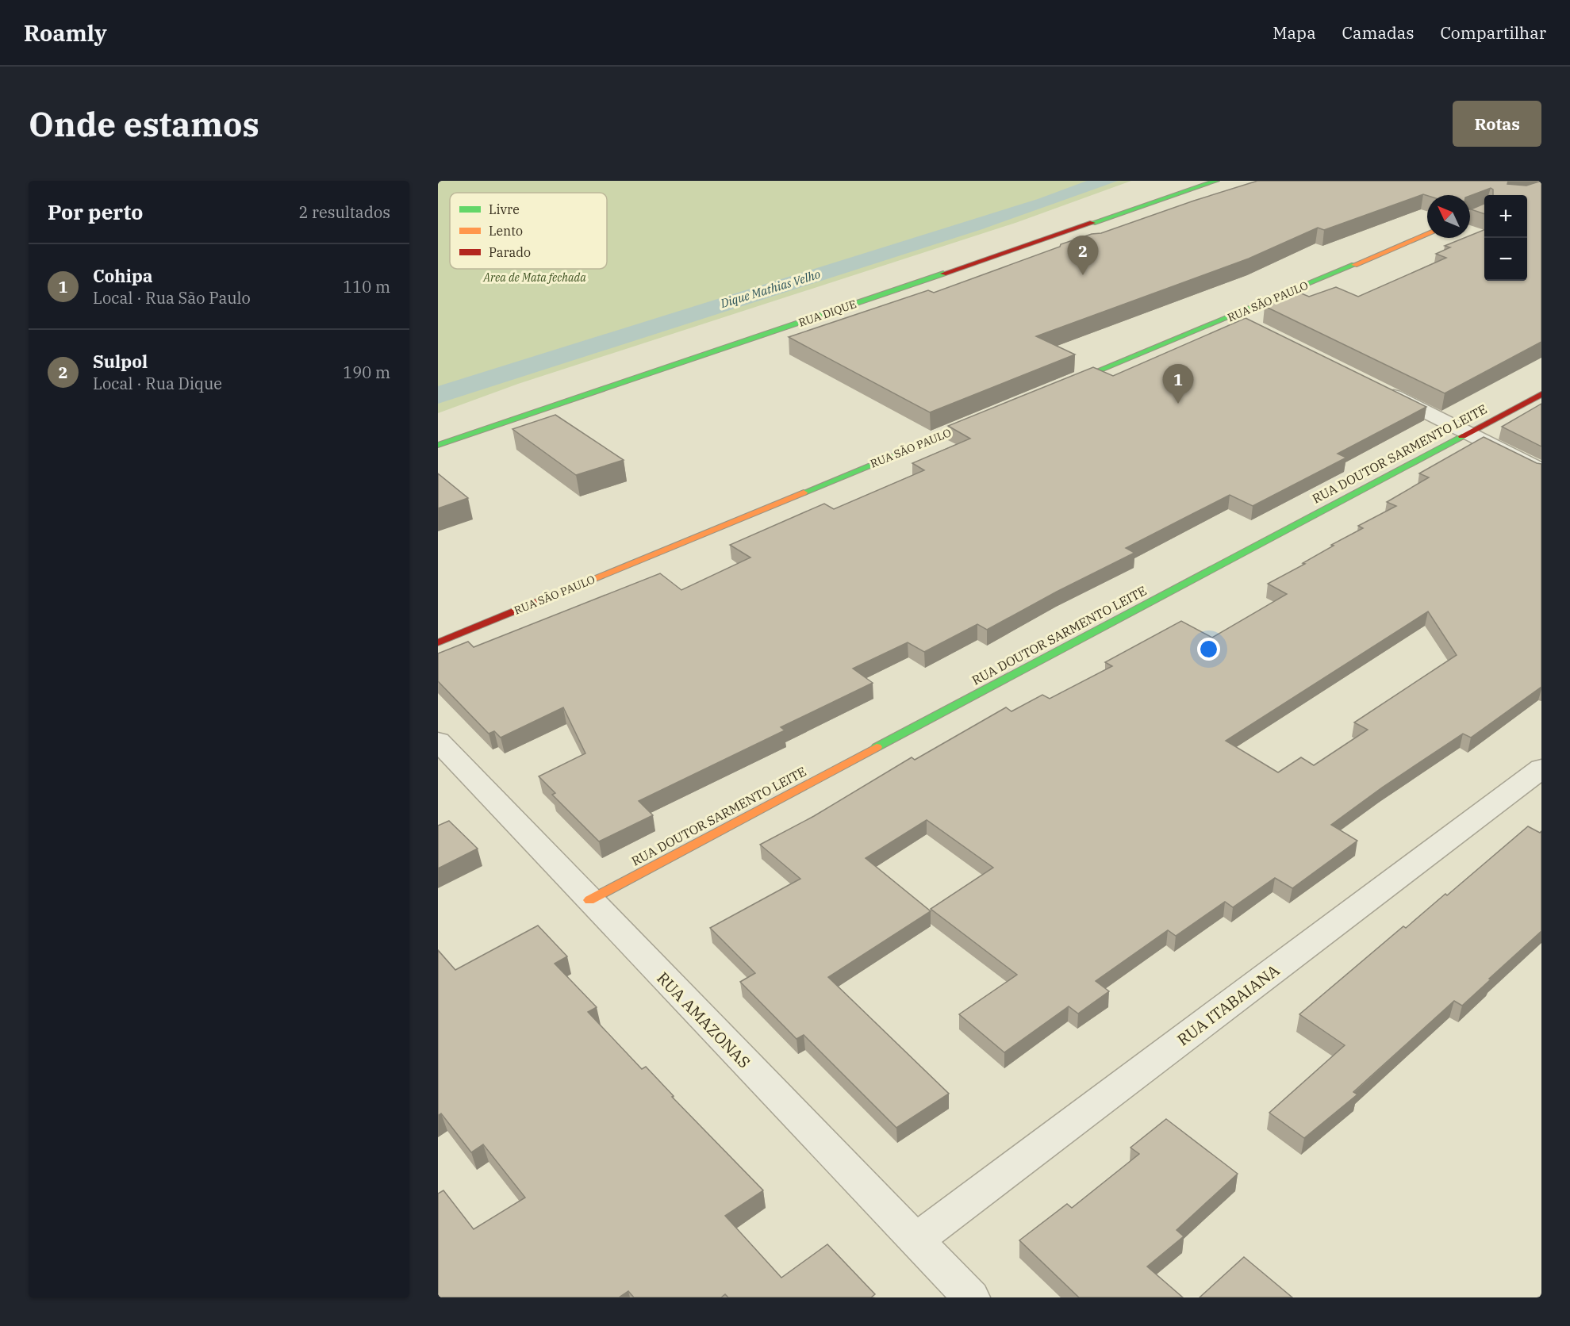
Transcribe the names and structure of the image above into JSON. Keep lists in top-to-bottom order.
{
  "streets": {
    "street": [
      "RUA SÃO PAULO",
      "RUA DIQUE",
      "RUA DOUTOR SARMENTO LEITE",
      "RUA ITABAIANA",
      "RUA AMAZONAS"
    ]
  },
  "crossings": [
    ["RUA DOUTOR SARMENTO LEITE", "RUA AMAZONAS"],
    ["RUA ITABAIANA", "RUA AMAZONAS"]
  ],
  "water": ["Dique Mathias Velho"],
  "parks": ["Area de Mata fechada"],
  "legend": ["Livre", "Lento", "Parado"],
  "north": "top left",
  "page": {
    "header": "Roamly",
    "nav": ["Mapa", "Camadas", "Compartilhar"],
    "buttons": "Rotas",
    "title": "Onde estamos",
    "heading": ["Por perto", "2 resultados"],
    "map_buttons": ["+", "−"],
    "pins": ["2", "1"],
    "list": [
      {
        "mark": "1",
        "name": "Cohipa",
        "note": "Local · Rua São Paulo",
        "value": "110 m"
      },
      {
        "mark": "2",
        "name": "Sulpol",
        "note": "Local · Rua Dique",
        "value": "190 m"
      }
    ]
  }
}
